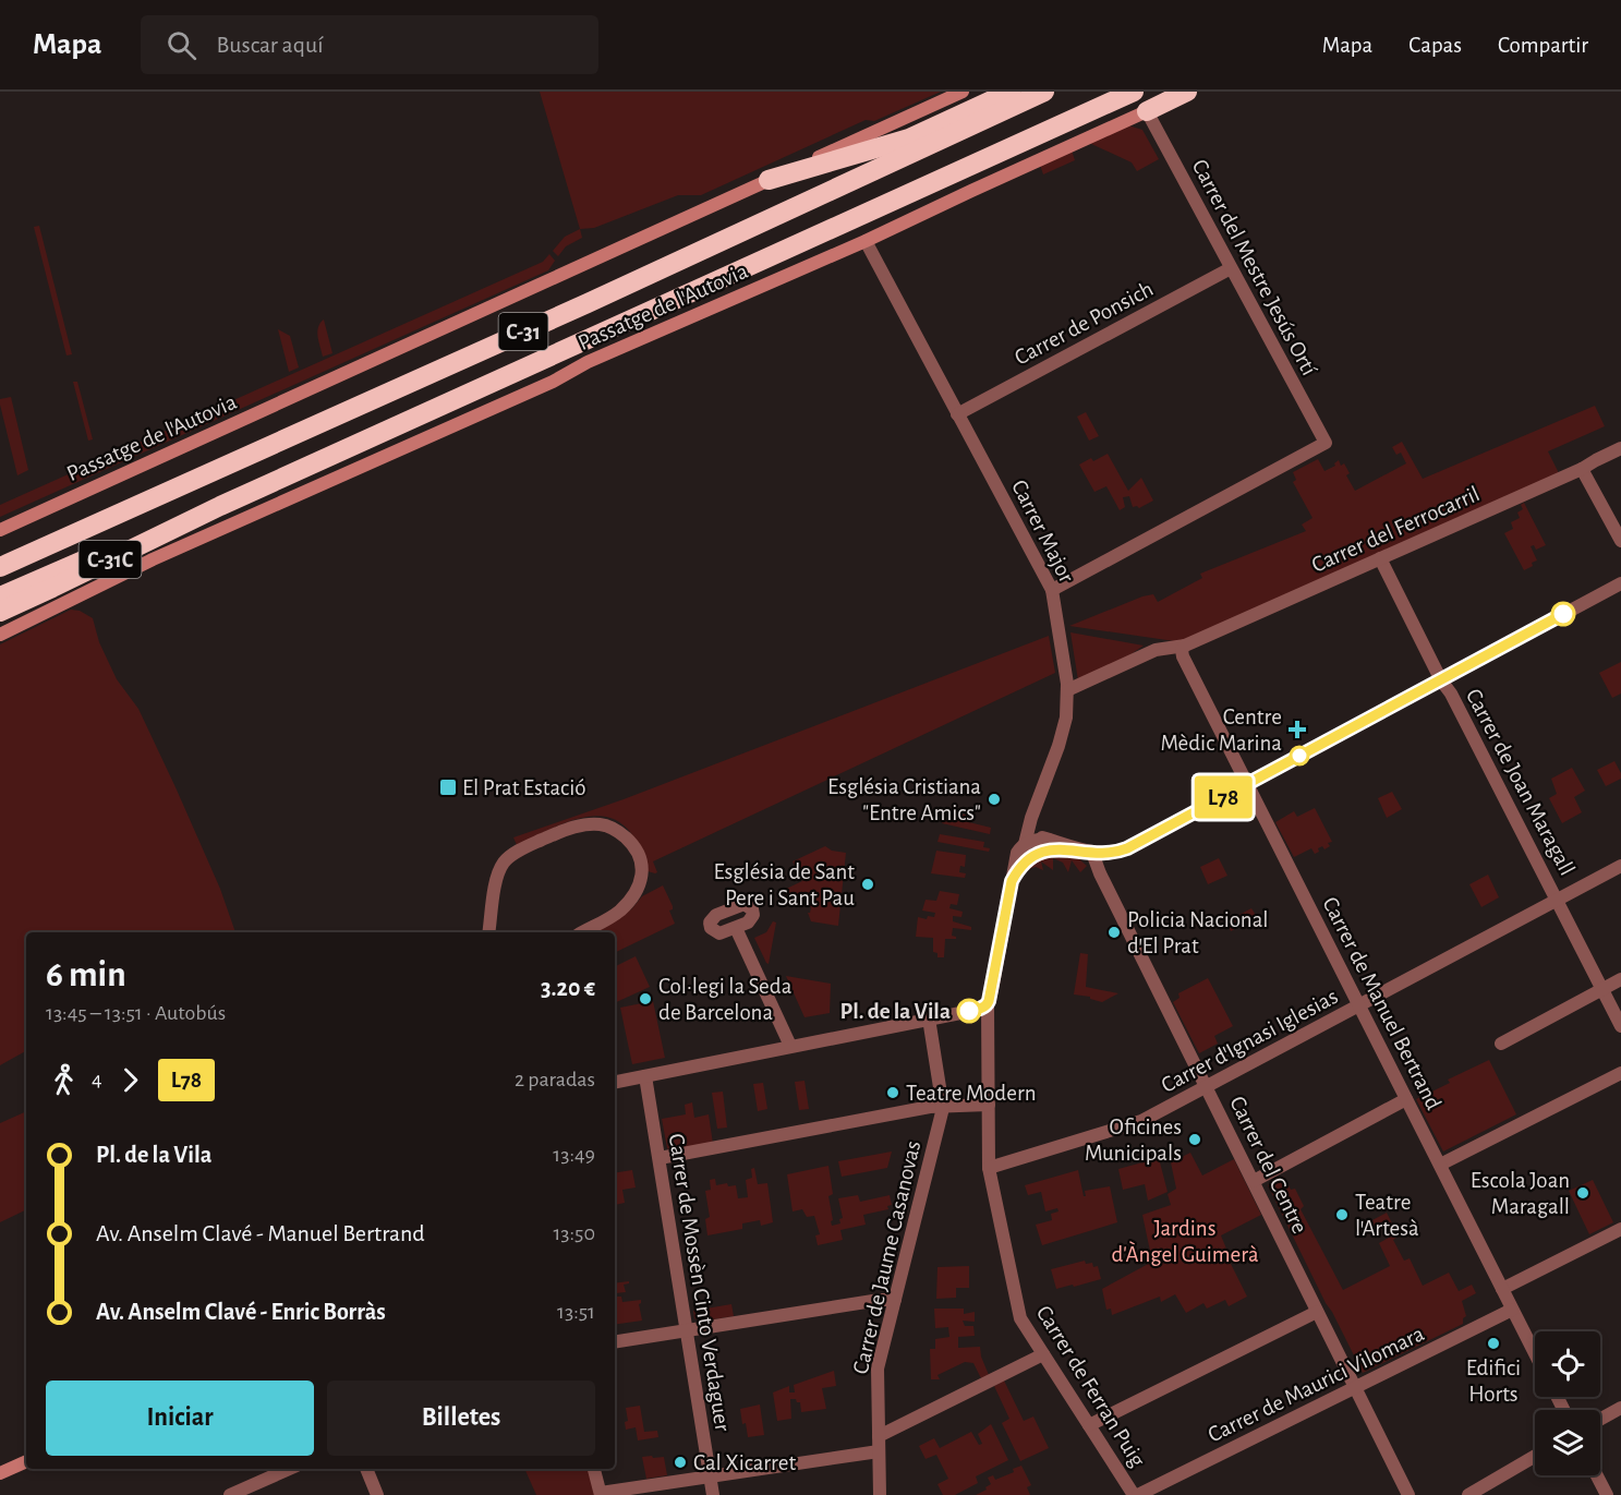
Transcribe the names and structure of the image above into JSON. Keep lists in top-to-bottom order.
{
  "streets": {
    "highway": ["C-31", "C-31C"],
    "street": [
      "Carrer del Mestre Jesús Ortí",
      "Passatge de l'Autovia",
      "Carrer de Ponsich",
      "Carrer del Ferrocarril",
      "Carrer Major",
      "Carrer de Joan Maragall",
      "Carrer de Manuel Bertrand",
      "Carrer d'Ignasi Iglesias",
      "Carrer del Centre",
      "Carrer de Jaume Casanovas",
      "Carrer de Mossèn Cinto Verdaguer",
      "Carrer de Maurici Vilomara",
      "Carrer de Ferran Puig"
    ]
  },
  "crossings": [
    ["Carrer del Mestre Jesús Ortí", "Passatge de l'Autovia"],
    ["Carrer del Mestre Jesús Ortí", "Carrer de Ponsich"],
    ["Carrer del Mestre Jesús Ortí", "Carrer Major"],
    ["Passatge de l'Autovia", "Carrer Major"],
    ["Carrer de Ponsich", "Carrer Major"],
    ["C-31", "C-31C"],
    ["Carrer del Ferrocarril", "Carrer Major"],
    ["Carrer del Ferrocarril", "Carrer de Joan Maragall"],
    ["Carrer del Ferrocarril", "Carrer de Manuel Bertrand"],
    ["Carrer de Joan Maragall", "Carrer d'Ignasi Iglesias"],
    ["Carrer de Manuel Bertrand", "Carrer d'Ignasi Iglesias"],
    ["Carrer de Manuel Bertrand", "Carrer de Maurici Vilomara"],
    ["Carrer d'Ignasi Iglesias", "Carrer del Centre"],
    ["Carrer d'Ignasi Iglesias", "Carrer de Ferran Puig"],
    ["Carrer del Centre", "Carrer de Maurici Vilomara"],
    ["Carrer de Maurici Vilomara", "Carrer de Ferran Puig"]
  ],
  "parks": ["Jardins d'Àngel Guimerà"],
  "places": {
    "health": ["Centre Mèdic Marina"],
    "transit": ["El Prat Estació"],
    "other": [
      "Església Cristiana \"Entre Amics\"",
      "Església de Sant Pere i Sant Pau",
      "Policia Nacional d'El Prat",
      "Col·legi la Seda de Barcelona",
      "Pl. de la Vila",
      "Teatre Modern",
      "Oficines Municipals",
      "Escola Joan Maragall",
      "Teatre l'Artesà",
      "Edifici Horts",
      "Cal Xicarret"
    ]
  },
  "lines": ["bus line L78"],
  "page": {
    "header": "Mapa",
    "search": "Buscar aquí",
    "nav": ["Mapa", "Capas", "Compartir"],
    "on_map": "L78",
    "heading": ["6 min", "13:45 – 13:51 · Autobús", "3.20 €"],
    "legs": ["4", "L78", "2 paradas"],
    "list": [
      {
        "name": "Pl. de la Vila",
        "value": "13:49"
      },
      {
        "name": "Av. Anselm Clavé - Manuel Bertrand",
        "value": "13:50"
      },
      {
        "name": "Av. Anselm Clavé - Enric Borràs",
        "value": "13:51"
      }
    ],
    "buttons": ["Iniciar", "Billetes"]
  }
}
